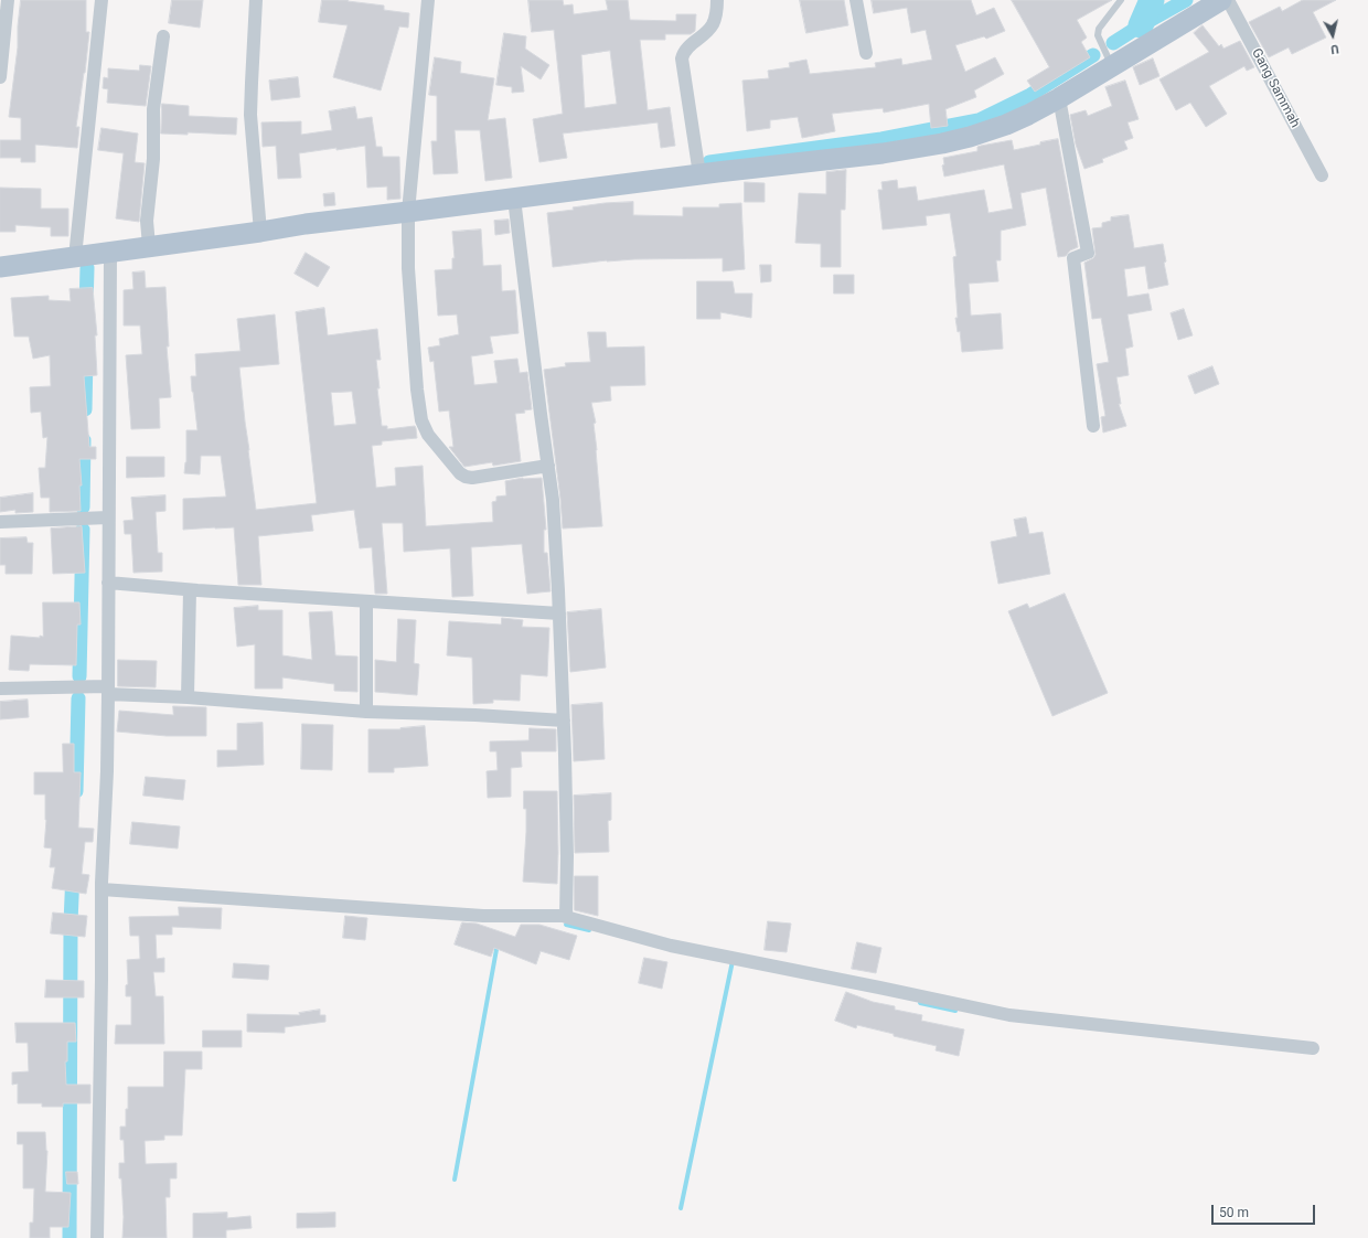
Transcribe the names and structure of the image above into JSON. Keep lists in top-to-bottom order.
{
  "streets": {
    "street": ["Gang Sammah"]
  },
  "scale_bar": "50 m",
  "north": "bottom"
}
